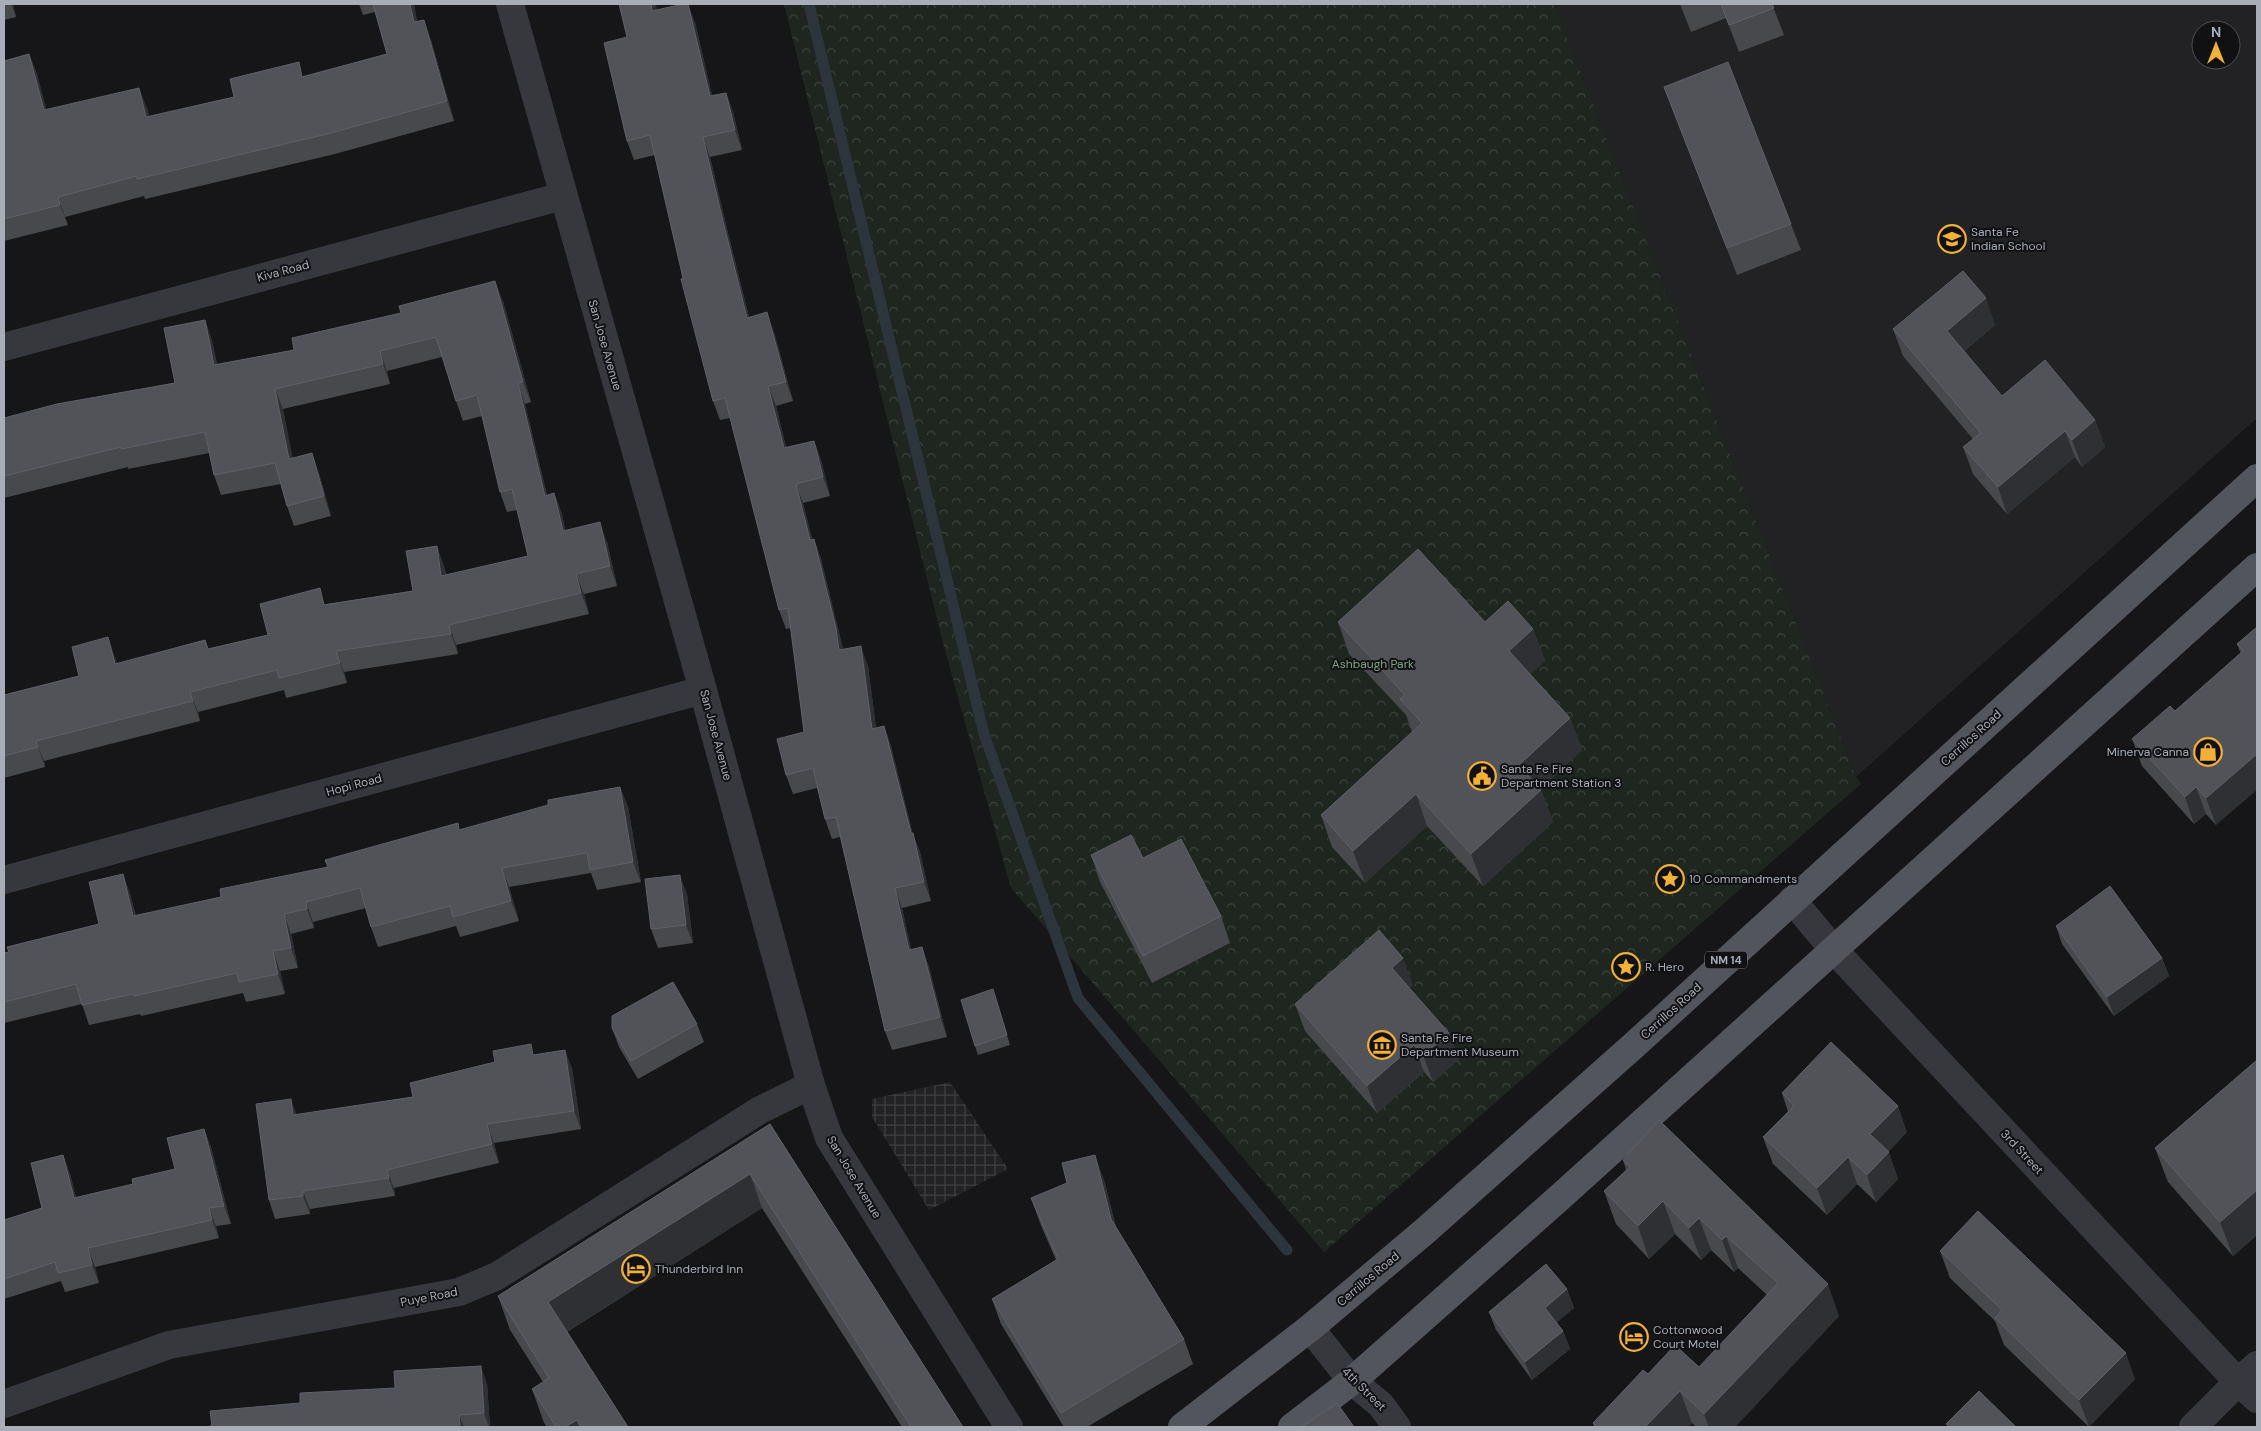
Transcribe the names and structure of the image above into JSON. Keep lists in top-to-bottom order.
{
  "streets": {
    "main road": ["Cerrillos Road", "NM 14"],
    "street": [
      "Kiva Road",
      "San Jose Avenue",
      "Hopi Road",
      "3rd Street",
      "Puye Road",
      "4th Street"
    ]
  },
  "crossings": [
    ["Kiva Road", "San Jose Avenue"],
    ["San Jose Avenue", "Hopi Road"],
    ["San Jose Avenue", "Puye Road"],
    ["Cerrillos Road", "3rd Street"],
    ["Cerrillos Road", "4th Street"]
  ],
  "parks": ["Ashbaugh Park"],
  "places": {
    "school or university": ["Santa Fe Indian School"],
    "shop": ["Minerva Canna"],
    "public building": ["Santa Fe Fire Department Station 3"],
    "place": ["10 Commandments", "R. Hero"],
    "museum": ["Santa Fe Fire Department Museum"],
    "hotel": ["Thunderbird Inn", "Cottonwood Court Motel"]
  },
  "north": "top"
}
